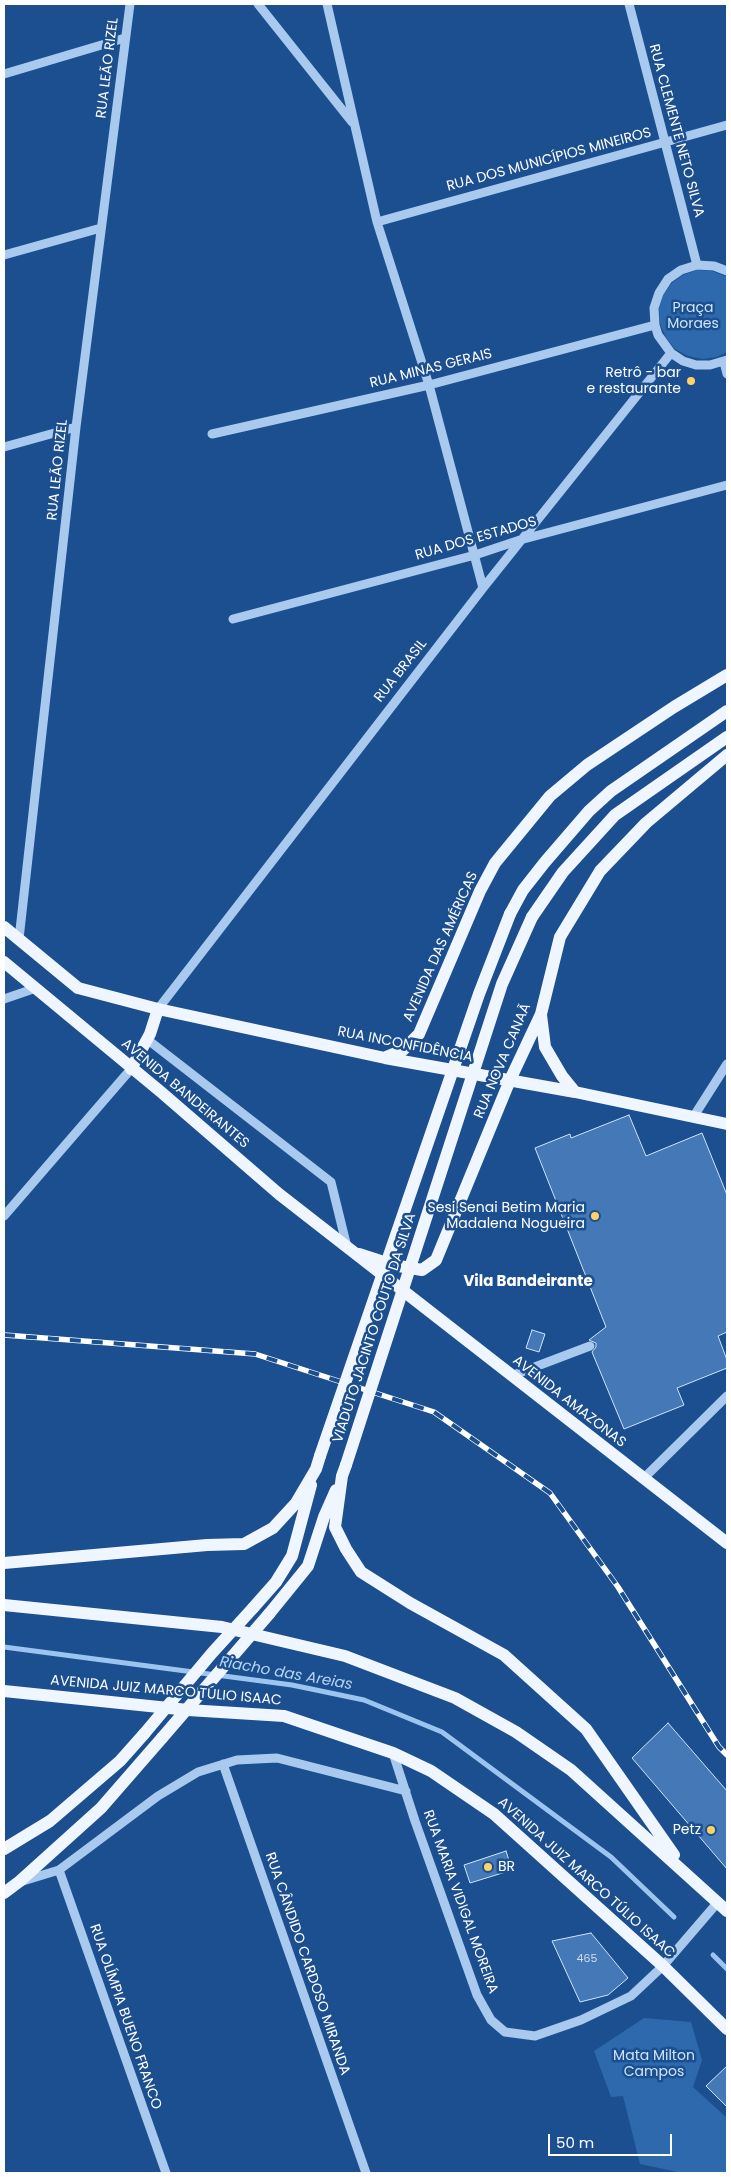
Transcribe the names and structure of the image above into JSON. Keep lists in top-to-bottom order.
{
  "streets": {
    "main road": [
      "AVENIDA DAS AMÉRICAS",
      "RUA INCONFIDÊNCIA",
      "RUA NOVA CANAÃ",
      "AVENIDA BANDEIRANTES",
      "VIADUTO JACINTO COUTO DA SILVA",
      "AVENIDA AMAZONAS",
      "AVENIDA JUIZ MARCO TÚLIO ISAAC"
    ],
    "street": [
      "RUA LEÃO RIZEL",
      "RUA CLEMENTE NETO SILVA",
      "RUA DOS MUNICÍPIOS MINEIROS",
      "RUA MINAS GERAIS",
      "RUA DOS ESTADOS",
      "RUA BRASIL",
      "RUA MARIA VIDIGAL MOREIRA",
      "RUA CÂNDIDO CARDOSO MIRANDA",
      "RUA OLÍMPIA BUENO FRANCO"
    ]
  },
  "crossings": [
    ["RUA LEÃO RIZEL", "RUA INCONFIDÊNCIA"],
    ["RUA CLEMENTE NETO SILVA", "RUA DOS MUNICÍPIOS MINEIROS"],
    ["RUA DOS ESTADOS", "RUA BRASIL"],
    ["RUA BRASIL", "RUA INCONFIDÊNCIA"],
    ["AVENIDA DAS AMÉRICAS", "RUA INCONFIDÊNCIA"],
    ["RUA INCONFIDÊNCIA", "RUA NOVA CANAÃ"],
    ["RUA NOVA CANAÃ", "AVENIDA BANDEIRANTES"],
    ["AVENIDA BANDEIRANTES", "AVENIDA AMAZONAS"],
    ["AVENIDA JUIZ MARCO TÚLIO ISAAC", "RUA MARIA VIDIGAL MOREIRA"]
  ],
  "districts": ["Vila Bandeirante"],
  "water": ["Riacho das Areias"],
  "parks": ["Praça Moraes", "Mata Milton Campos"],
  "places": [
    "Retrô - bar e restaurante",
    "Sesi Senai Betim Maria Madalena Nogueira",
    "Petz",
    "BR"
  ],
  "house_numbers": ["465"],
  "scale_bar": "50 m"
}
